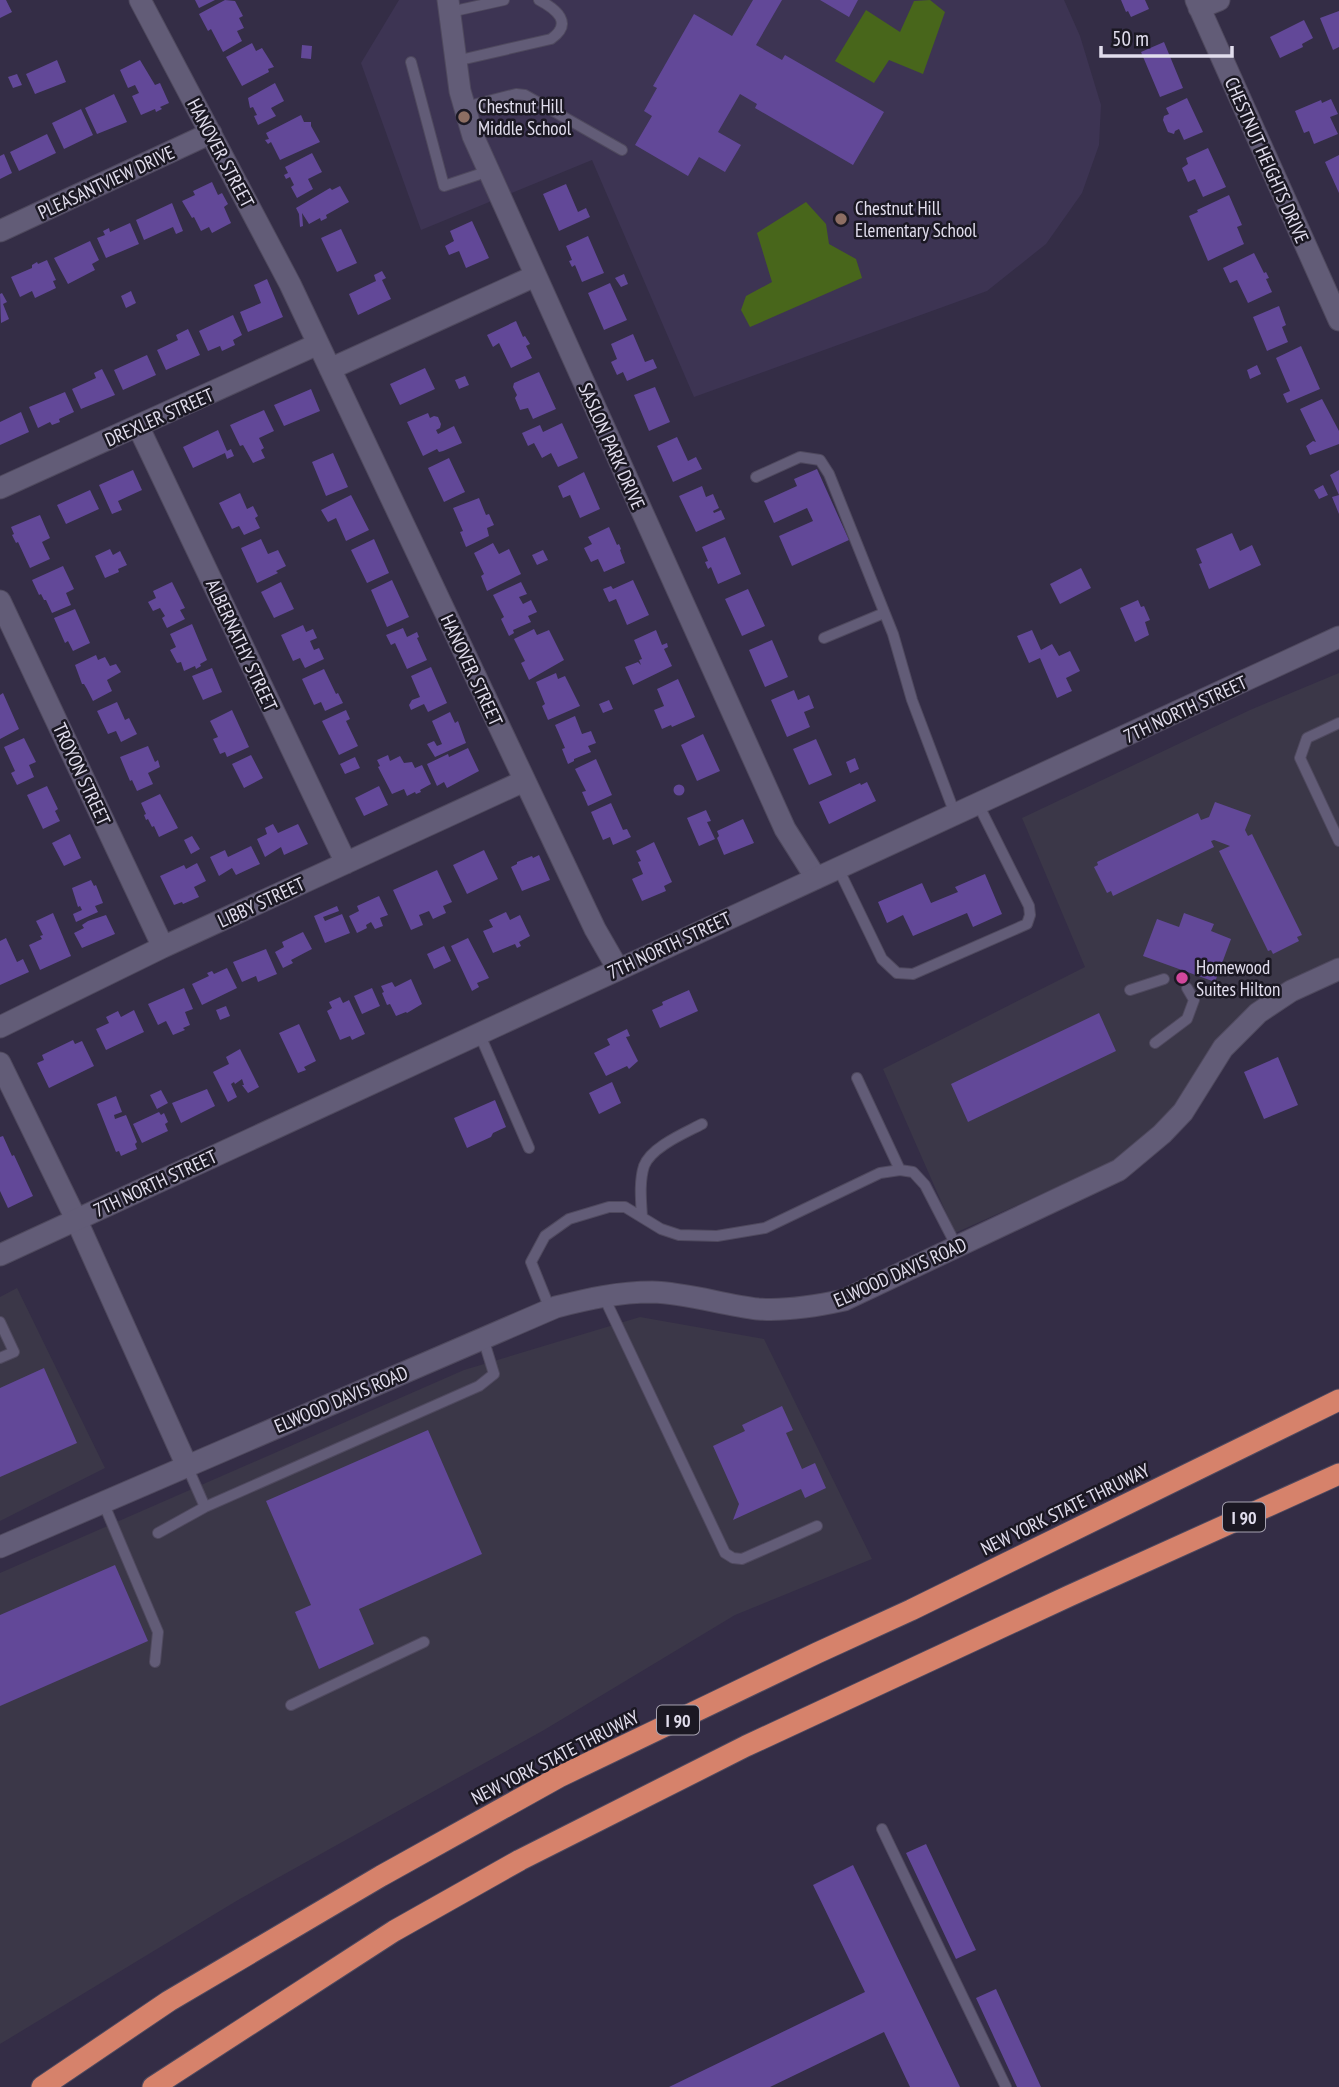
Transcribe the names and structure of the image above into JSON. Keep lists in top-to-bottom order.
{
  "streets": {
    "highway": ["NEW YORK STATE THRUWAY", "I 90"],
    "street": [
      "HANOVER STREET",
      "CHESTNUT HEIGHTS DRIVE",
      "PLEASANTVIEW DRIVE",
      "DREXLER STREET",
      "SASLON PARK DRIVE",
      "ALBERNATHY STREET",
      "7TH NORTH STREET",
      "TROYON STREET",
      "LIBBY STREET",
      "ELWOOD DAVIS ROAD"
    ]
  },
  "crossings": [
    ["HANOVER STREET", "PLEASANTVIEW DRIVE"],
    ["HANOVER STREET", "DREXLER STREET"],
    ["HANOVER STREET", "7TH NORTH STREET"],
    ["HANOVER STREET", "LIBBY STREET"],
    ["DREXLER STREET", "ALBERNATHY STREET"],
    ["SASLON PARK DRIVE", "7TH NORTH STREET"],
    ["ALBERNATHY STREET", "LIBBY STREET"],
    ["TROYON STREET", "LIBBY STREET"]
  ],
  "places": ["Chestnut Hill Middle School", "Chestnut Hill Elementary School", "Homewood Suites Hilton"],
  "scale_bar": "50 m"
}
